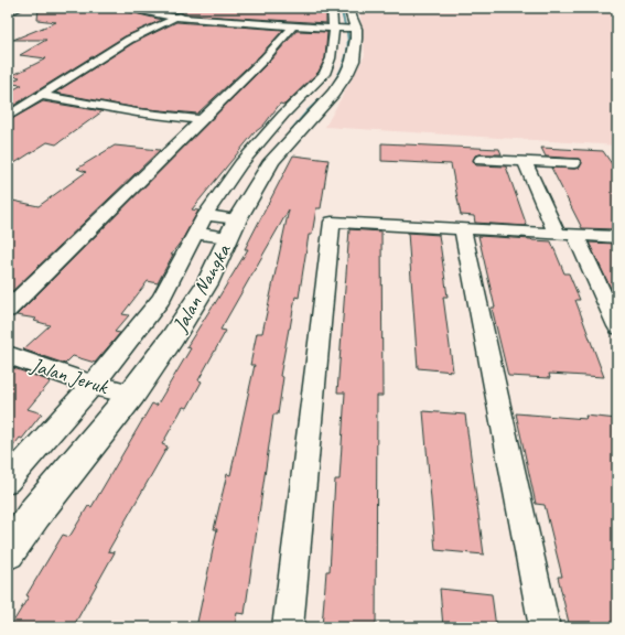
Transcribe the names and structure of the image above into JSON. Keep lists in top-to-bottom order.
{
  "streets": {
    "street": ["Jalan Nangka", "Jalan Jeruk"]
  },
  "crossings": [
    ["Jalan Nangka", "Jalan Jeruk"]
  ]
}
